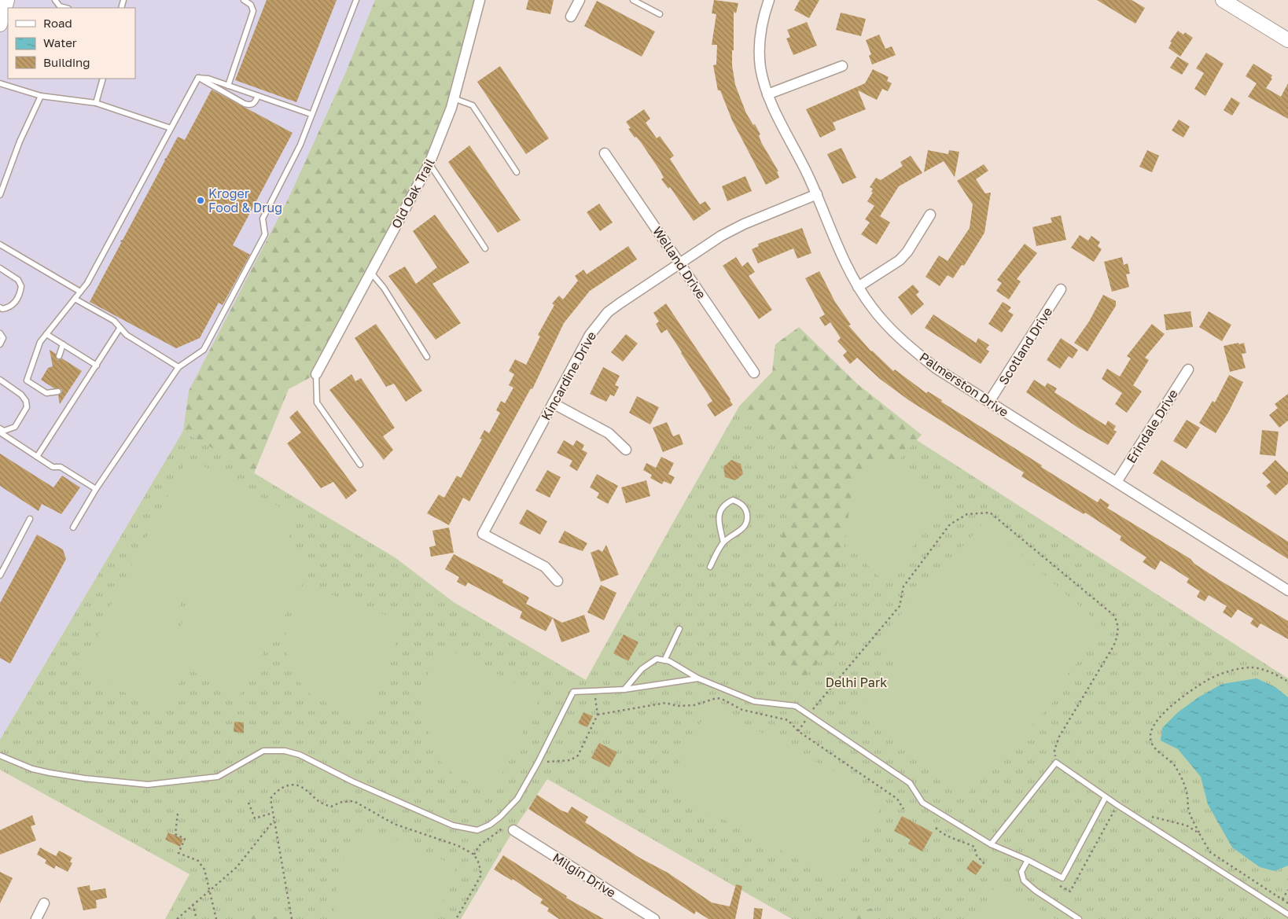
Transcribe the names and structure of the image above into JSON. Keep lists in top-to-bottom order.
{
  "streets": {
    "street": [
      "Old Oak Trail",
      "Welland Drive",
      "Scotland Drive",
      "Kincardine Drive",
      "Palmerston Drive",
      "Erindale Drive",
      "Milgin Drive"
    ]
  },
  "crossings": [
    ["Welland Drive", "Kincardine Drive"],
    ["Scotland Drive", "Palmerston Drive"],
    ["Kincardine Drive", "Palmerston Drive"],
    ["Palmerston Drive", "Erindale Drive"]
  ],
  "parks": ["Delhi Park"],
  "places": ["Kroger Food & Drug"],
  "legend": ["Road", "Water", "Building"]
}
